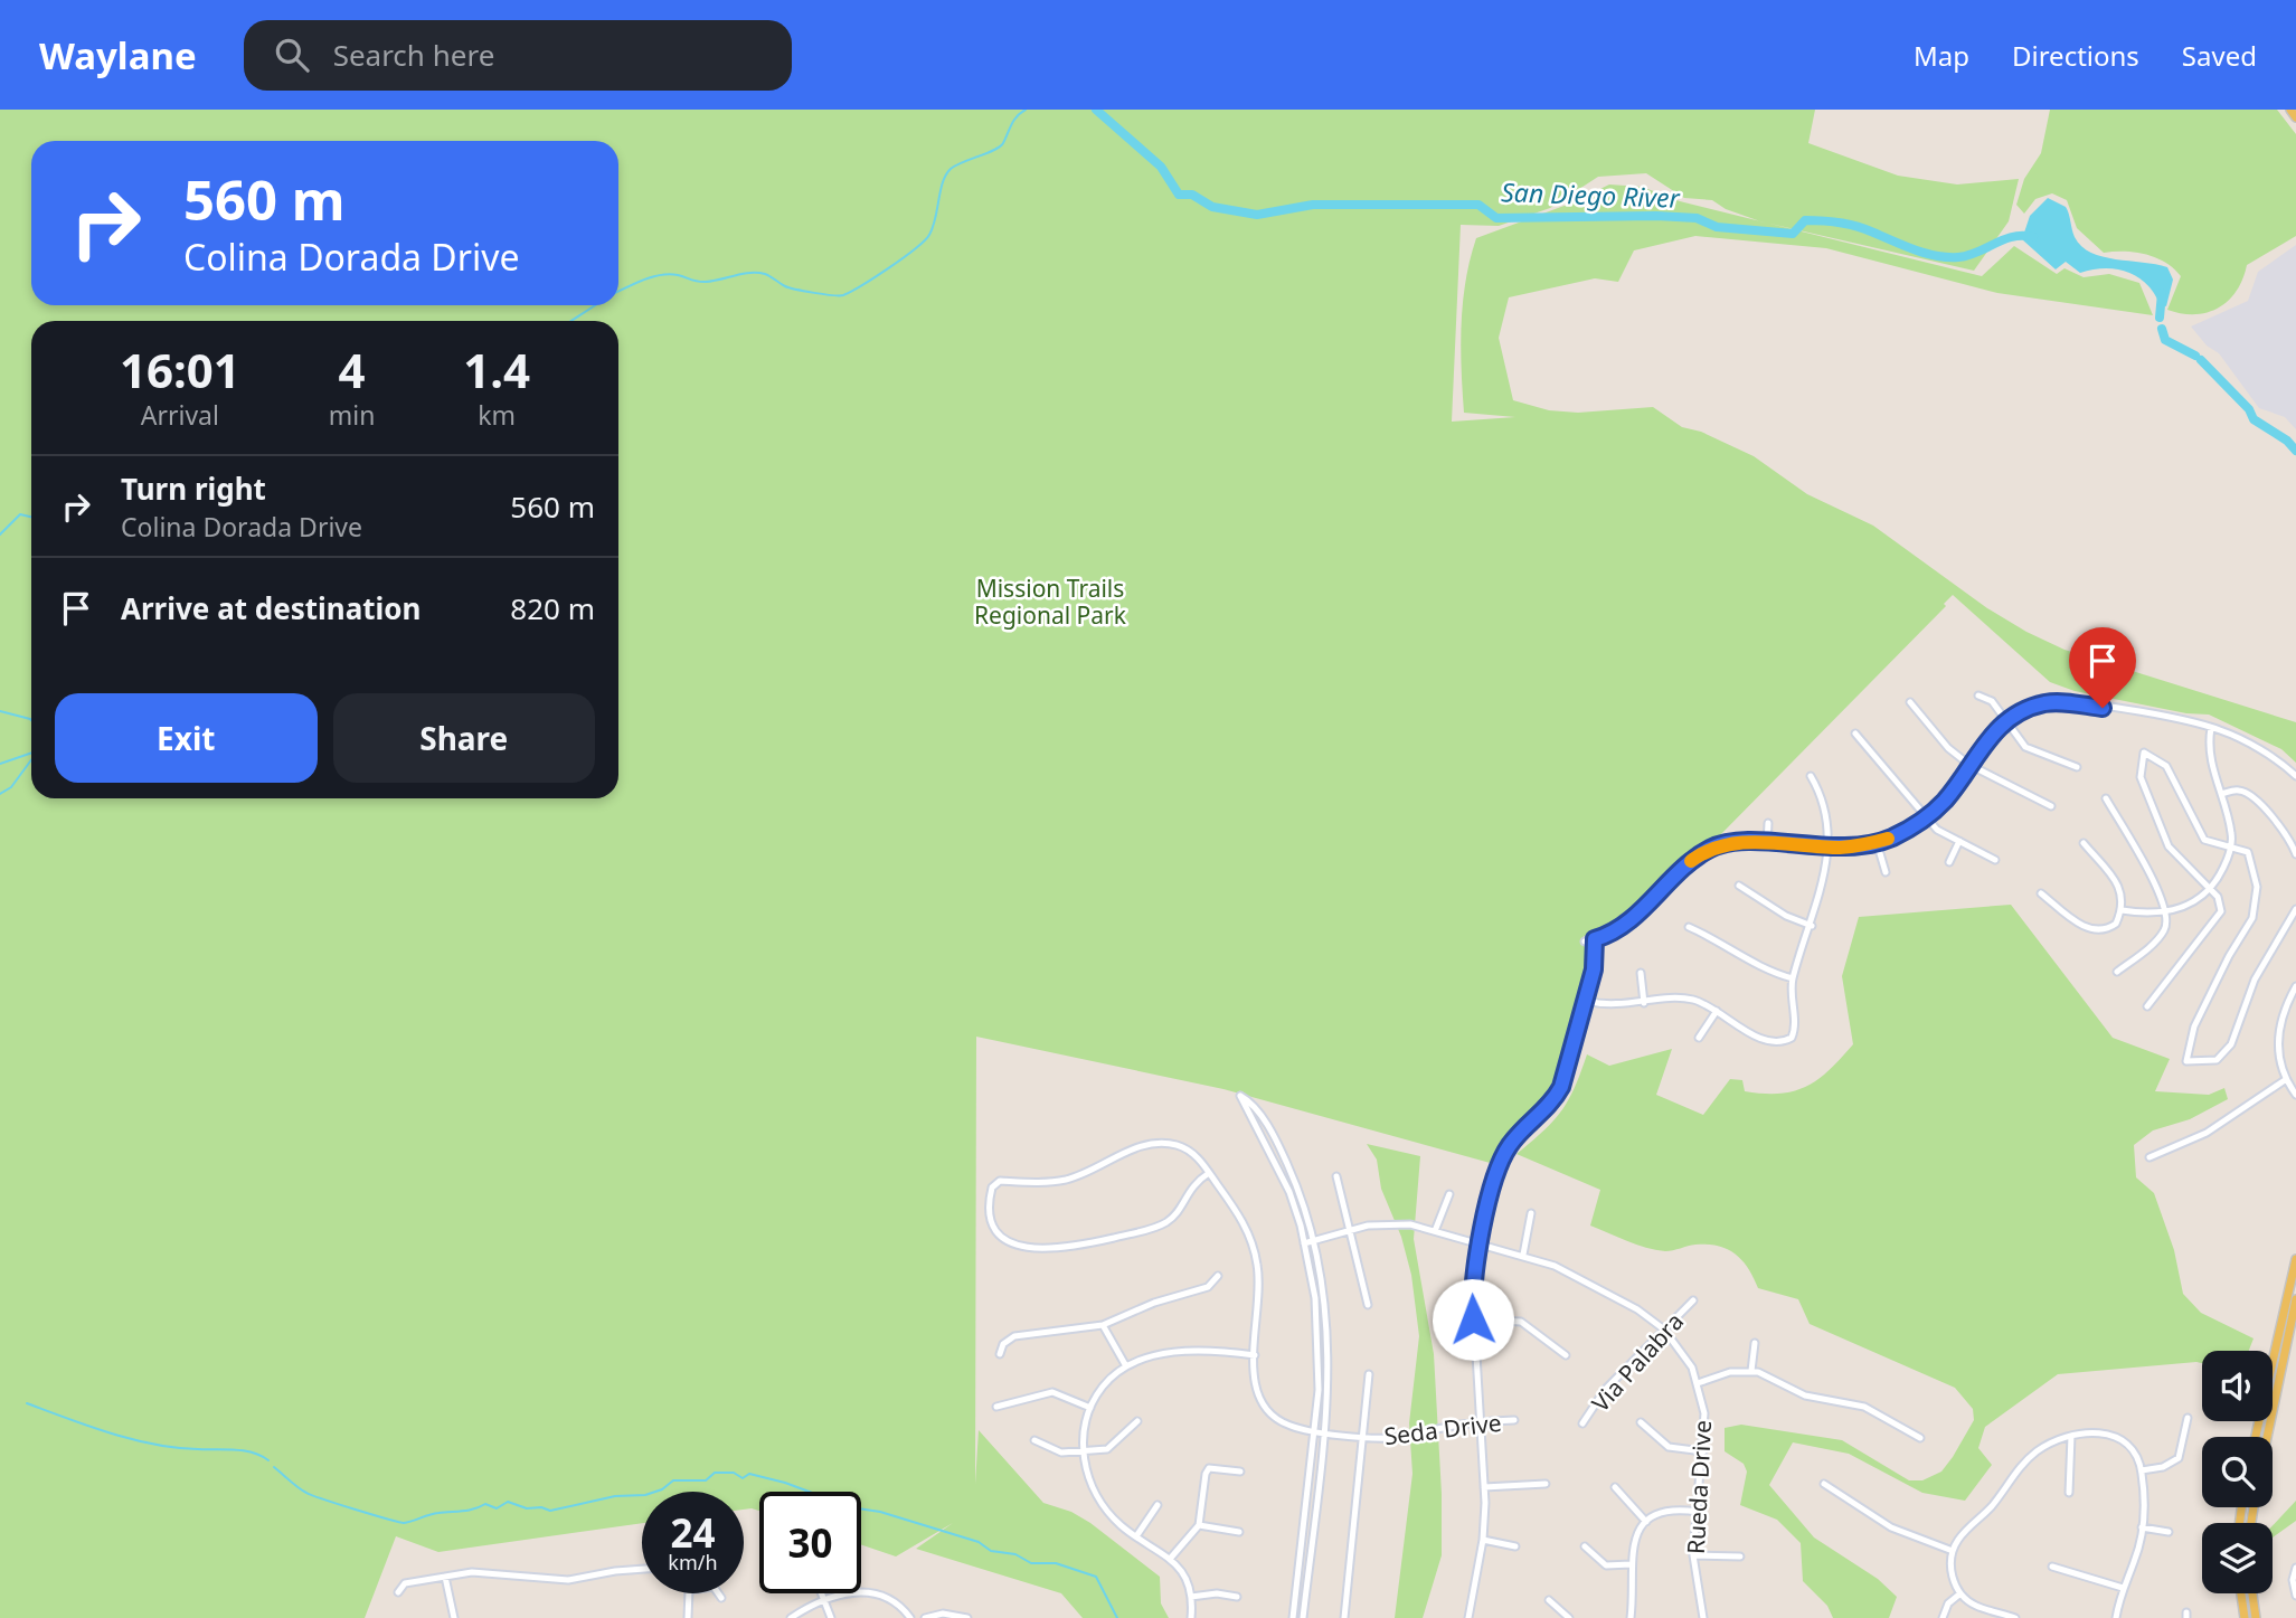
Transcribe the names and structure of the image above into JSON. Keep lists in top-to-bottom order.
{
  "streets": {
    "street": ["Via Palabra", "Seda Drive", "Rueda Drive"]
  },
  "crossings": [
    ["Via Palabra", "Rueda Drive"]
  ],
  "water": ["San Diego River"],
  "parks": ["Mission Trails Regional Park"],
  "page": {
    "header": "Waylane",
    "search": "Search here",
    "nav": ["Map", "Directions", "Saved"],
    "turn": ["560 m", "Colina Dorada Drive"],
    "eta": [
      "16:01",
      "Arrival",
      "4",
      "min",
      "1.4",
      "km"
    ],
    "list": [
      {
        "name": "Turn right",
        "note": "Colina Dorada Drive",
        "value": "560 m"
      },
      {
        "name": "Arrive at destination",
        "value": "820 m"
      }
    ],
    "buttons": ["Exit", "Share"],
    "speed": "24 km/h",
    "limit": "30"
  }
}
